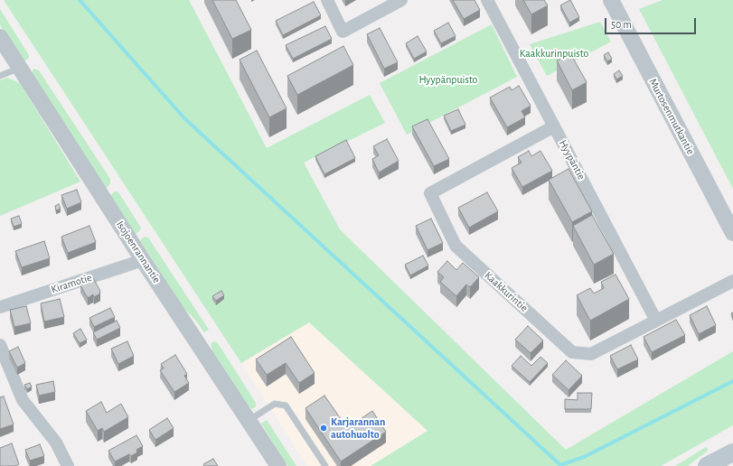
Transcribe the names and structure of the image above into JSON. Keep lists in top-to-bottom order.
{
  "streets": {
    "street": [
      "Murtosenmutkantie",
      "Hyypäntie",
      "Isojoenrannantie",
      "Kiramotie",
      "Kaakkurintie"
    ]
  },
  "crossings": [
    ["Hyypäntie", "Kaakkurintie"],
    ["Isojoenrannantie", "Kiramotie"]
  ],
  "parks": ["Kaakkurinpuisto", "Hyypänpuisto"],
  "places": ["Karjarannan autohuolto"],
  "scale_bar": "50 m"
}
